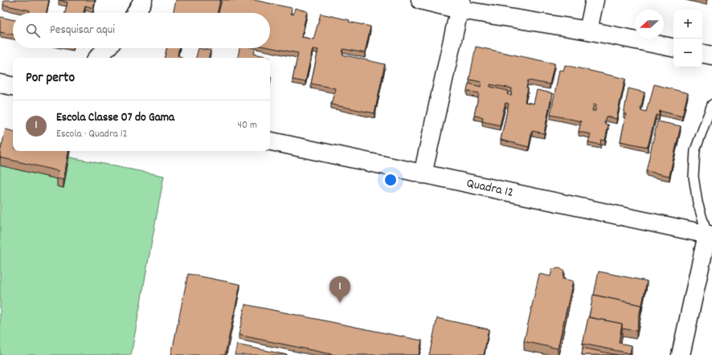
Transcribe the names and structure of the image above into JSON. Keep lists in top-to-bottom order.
{
  "streets": {
    "street": ["Quadra 12"]
  },
  "north": "left",
  "page": {
    "map_buttons": ["+", "−"],
    "search": "Pesquisar aqui",
    "heading": "Por perto",
    "list": [
      {
        "mark": "1",
        "name": "Escola Classe 07 do Gama",
        "note": "Escola · Quadra 12",
        "value": "40 m"
      }
    ],
    "pins": "1"
  }
}
